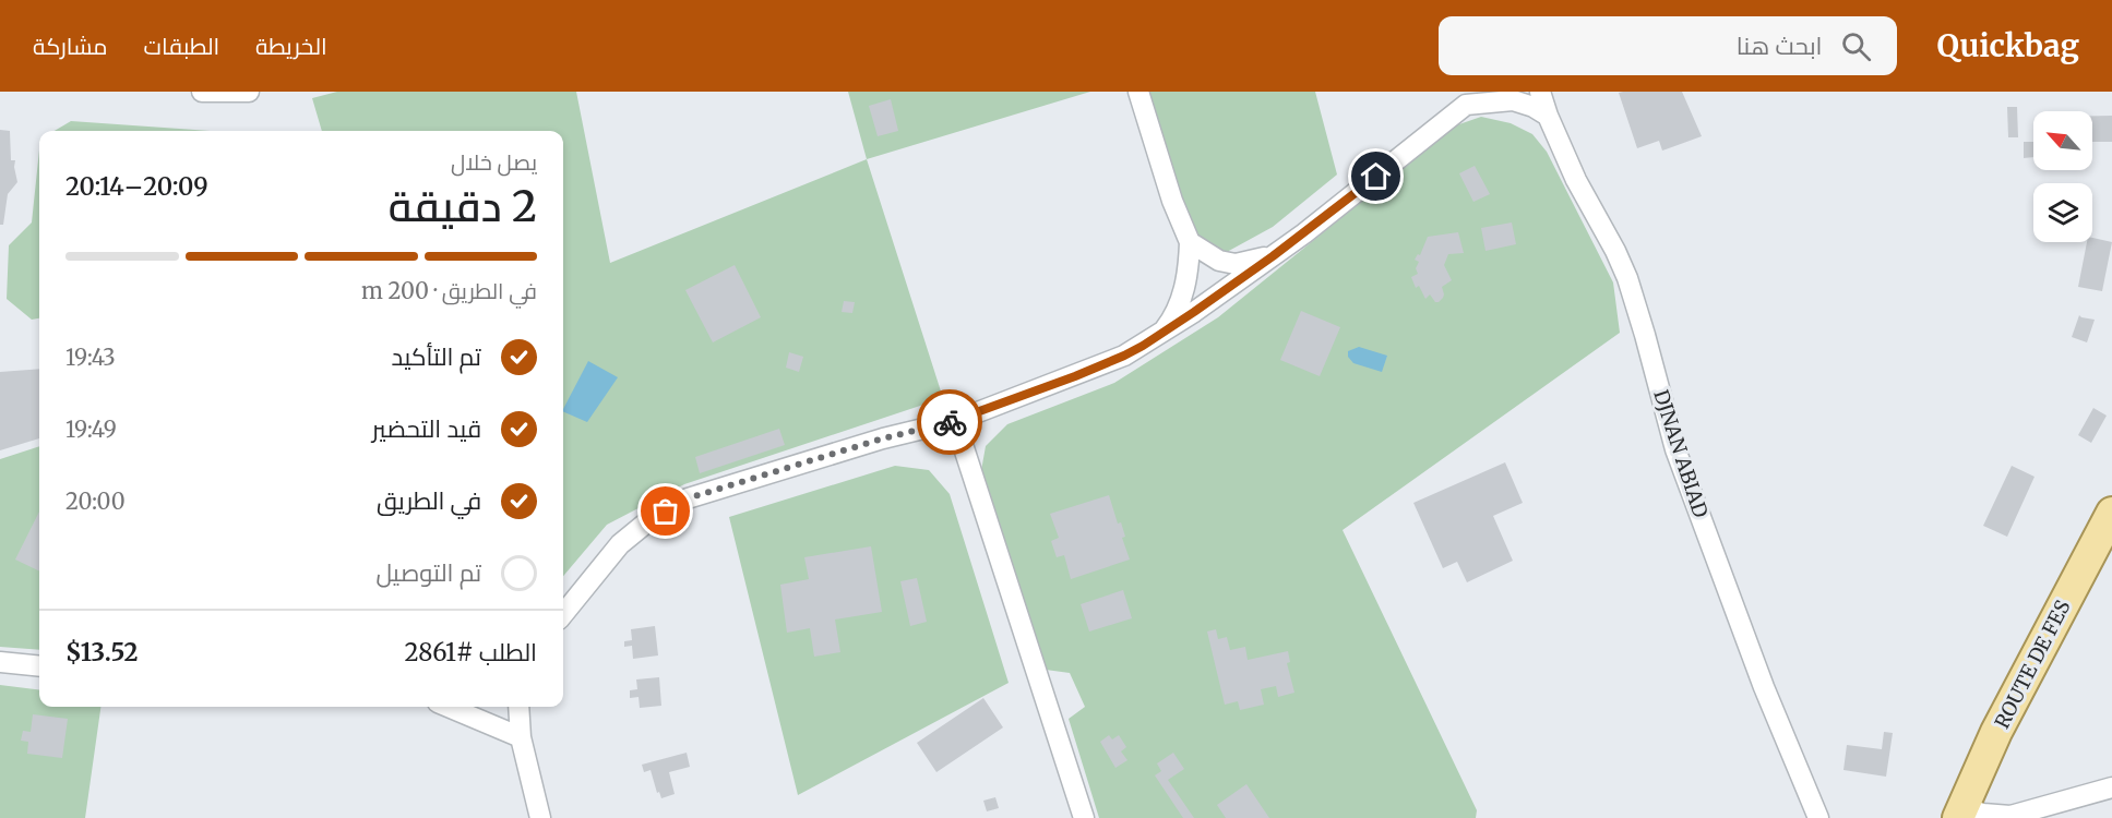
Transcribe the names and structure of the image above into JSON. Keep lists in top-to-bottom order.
{
  "streets": {
    "main road": ["ROUTE DE FES"],
    "street": ["DJNAN ABIAD"]
  },
  "north": "top left",
  "page": {
    "header": "Quickbag",
    "search": "ابحث هنا",
    "nav": ["الخريطة", "الطبقات", "مشاركة"],
    "heading": ["2 دقيقة", "يصل خلال", "20:09–20:14"],
    "panel": ["الطلب #2861", "$13.52"],
    "bar": "في الطريق · 200 m",
    "list": [
      ["تم التأكيد", "19:43"],
      ["قيد التحضير", "19:49"],
      ["في الطريق", "20:00"],
      "تم التوصيل"
    ]
  }
}
